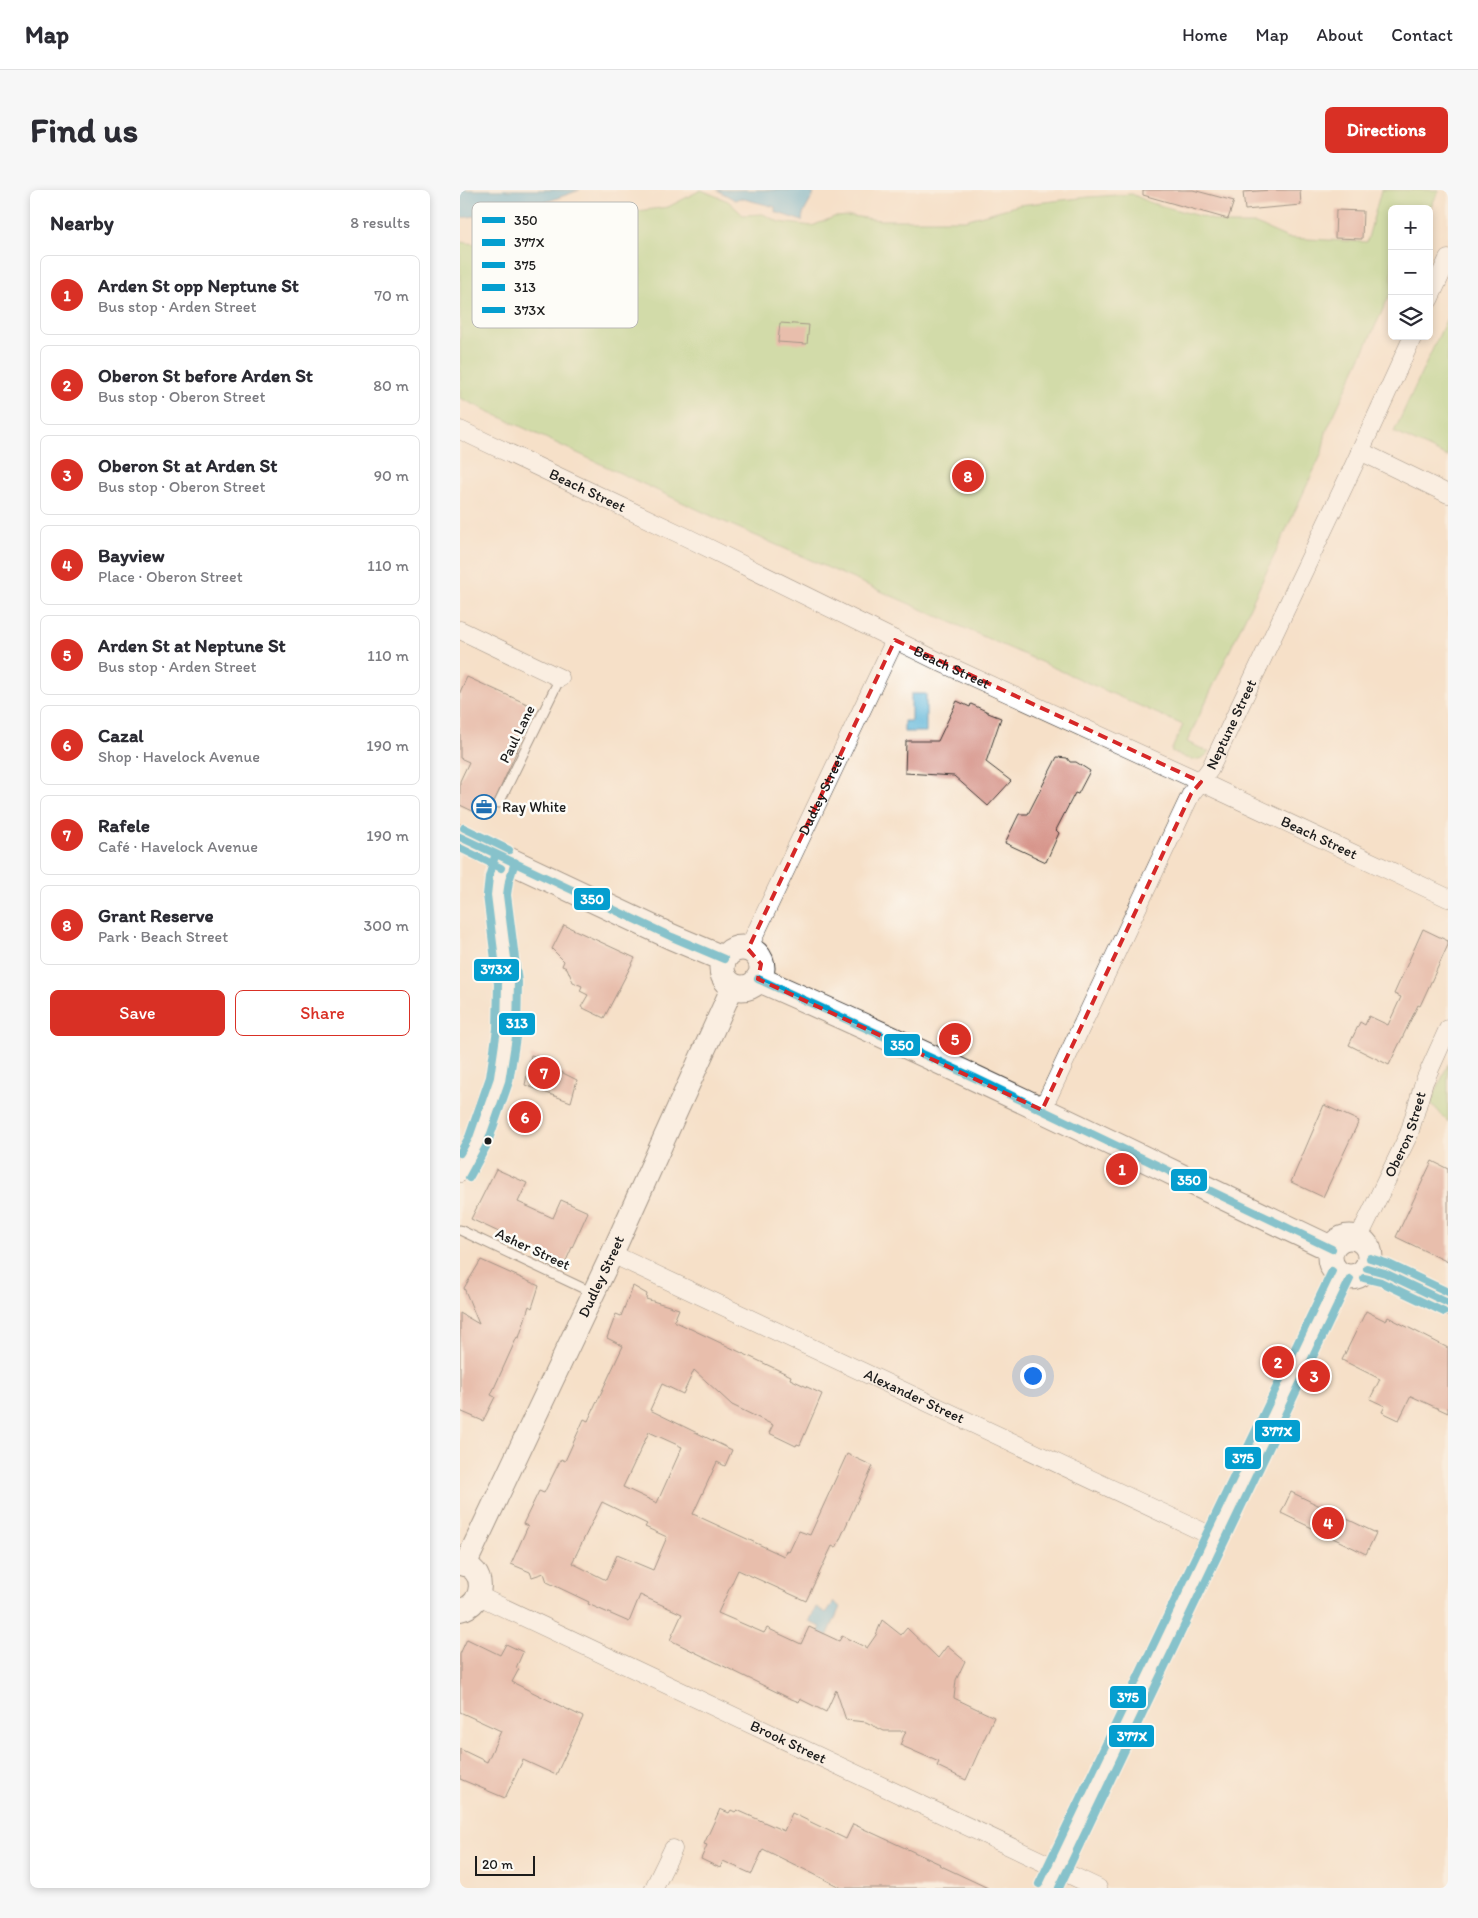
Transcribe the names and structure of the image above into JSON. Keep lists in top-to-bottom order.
{
  "streets": {
    "street": [
      "Beach Street",
      "Neptune Street",
      "Dudley Street",
      "Oberon Street",
      "Alexander Street",
      "Brook Street"
    ],
    "lane": ["Paul Lane", "Asher Street"]
  },
  "crossings": [
    ["Beach Street", "Neptune Street"],
    ["Beach Street", "Dudley Street"],
    ["Dudley Street", "Asher Street"],
    ["Dudley Street", "Alexander Street"]
  ],
  "places": {
    "office": ["Ray White"]
  },
  "lines": [
    "transit line 373X",
    "transit line 350",
    "transit line 313",
    "transit line 375",
    "transit line 377X"
  ],
  "legend": [
    "350",
    "377X",
    "375",
    "313",
    "373X"
  ],
  "scale_bar": "20 m",
  "page": {
    "header": "Map",
    "nav": [
      "Home",
      "Map",
      "About",
      "Contact"
    ],
    "buttons": [
      "Directions",
      ["Save", "Share"]
    ],
    "title": "Find us",
    "heading": ["Nearby", "8 results"],
    "map_buttons": ["+", "−"],
    "list": [
      {
        "mark": "1",
        "name": "Arden St opp Neptune St",
        "note": "Bus stop · Arden Street",
        "value": "70 m"
      },
      {
        "mark": "2",
        "name": "Oberon St before Arden St",
        "note": "Bus stop · Oberon Street",
        "value": "80 m"
      },
      {
        "mark": "3",
        "name": "Oberon St at Arden St",
        "note": "Bus stop · Oberon Street",
        "value": "90 m"
      },
      {
        "mark": "4",
        "name": "Bayview",
        "note": "Place · Oberon Street",
        "value": "110 m"
      },
      {
        "mark": "5",
        "name": "Arden St at Neptune St",
        "note": "Bus stop · Arden Street",
        "value": "110 m"
      },
      {
        "mark": "6",
        "name": "Cazal",
        "note": "Shop · Havelock Avenue",
        "value": "190 m"
      },
      {
        "mark": "7",
        "name": "Rafele",
        "note": "Café · Havelock Avenue",
        "value": "190 m"
      },
      {
        "mark": "8",
        "name": "Grant Reserve",
        "note": "Park · Beach Street",
        "value": "300 m"
      }
    ],
    "pins": [
      "8",
      "5",
      "7",
      "6",
      "1",
      "2",
      "3",
      "4"
    ],
    "scale": "20 m"
  }
}
